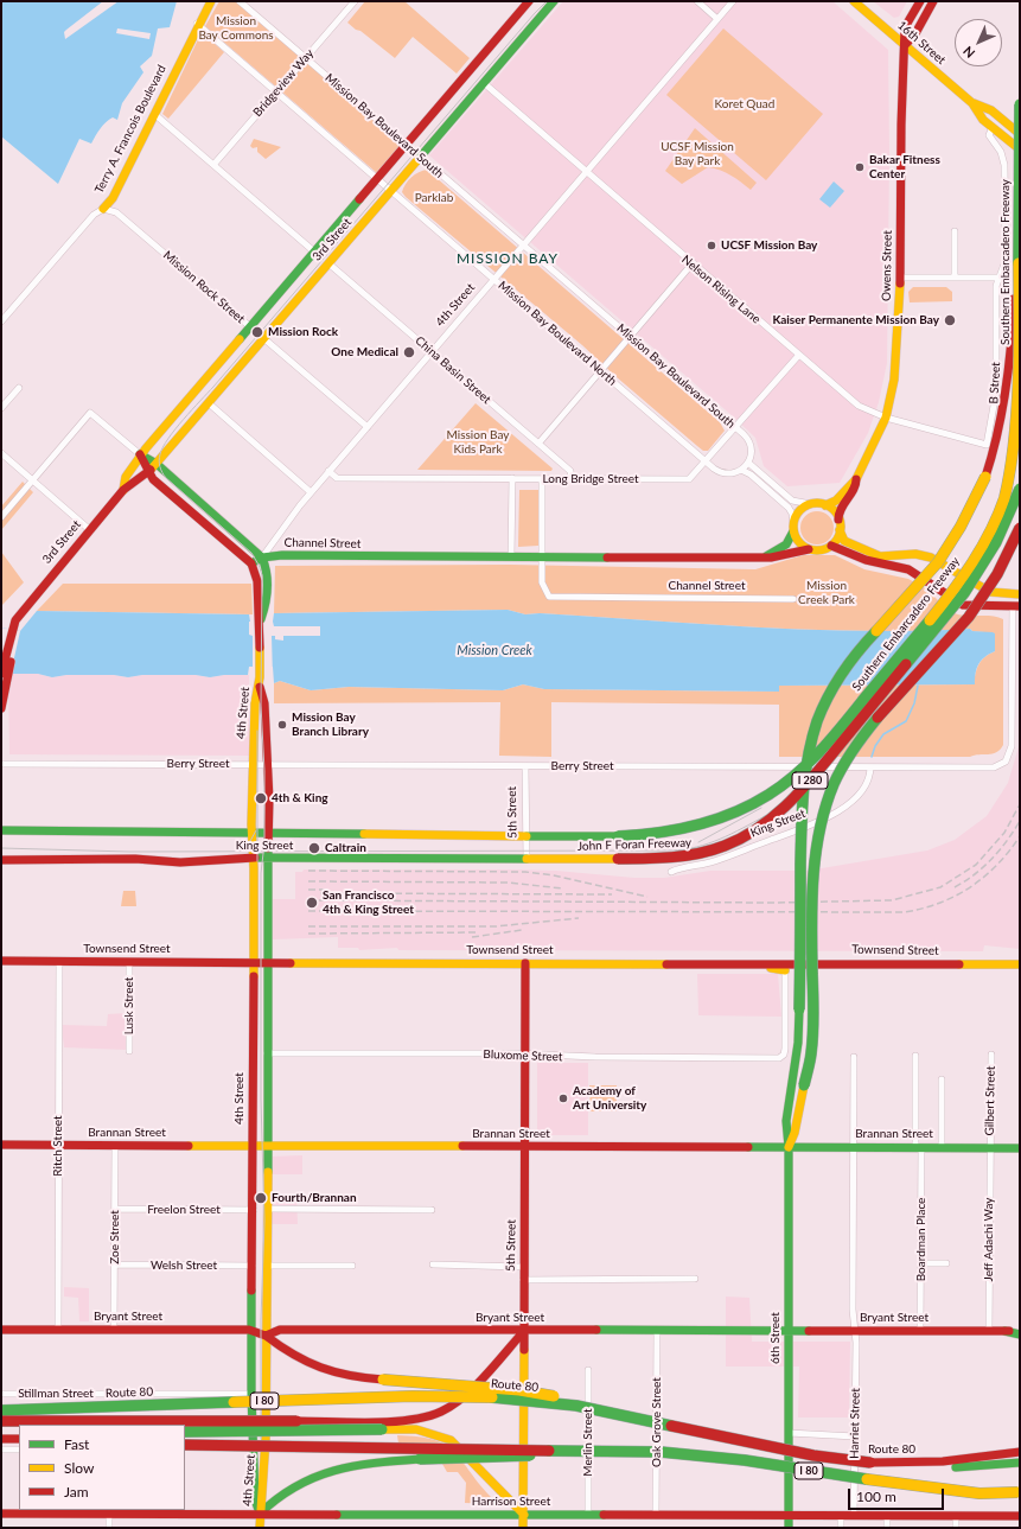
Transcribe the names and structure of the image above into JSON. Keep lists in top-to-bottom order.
{
  "streets": {
    "main road": [
      "16th Street",
      "Terry A. Francois Boulevard",
      "3rd Street",
      "Southern Embarcadero Freeway",
      "Owens Street",
      "4th Street",
      "Channel Street",
      "I 280",
      "5th Street",
      "King Street",
      "John F Foran Freeway",
      "Townsend Street",
      "Brannan Street",
      "Bryant Street",
      "6th Street",
      "Route 80",
      "I 80",
      "Harrison Street"
    ],
    "street": [
      "Bridgeview Way",
      "Mission Bay Boulevard South",
      "Mission Rock Street",
      "Nelson Rising Lane",
      "Mission Bay Boulevard North",
      "China Basin Street",
      "B Street",
      "Long Bridge Street",
      "Berry Street",
      "Lusk Street",
      "Bluxome Street",
      "Gilbert Street",
      "Ritch Street",
      "Freelon Street",
      "Zoe Street",
      "Boardman Place",
      "Jeff Adachi Way",
      "Welsh Street",
      "Stillman Street",
      "Oak Grove Street",
      "Harriet Street",
      "Merlin Street"
    ]
  },
  "crossings": [
    ["16th Street", "Owens Street"],
    ["16th Street", "B Street"],
    ["Bridgeview Way", "Mission Bay Boulevard South"],
    ["Bridgeview Way", "Mission Bay Boulevard North"],
    ["Mission Bay Boulevard South", "3rd Street"],
    ["Mission Bay Boulevard South", "4th Street"],
    ["Mission Bay Boulevard South", "Long Bridge Street"],
    ["Terry A. Francois Boulevard", "Mission Rock Street"],
    ["Terry A. Francois Boulevard", "Mission Bay Boulevard North"],
    ["3rd Street", "Mission Rock Street"],
    ["3rd Street", "Nelson Rising Lane"],
    ["3rd Street", "Mission Bay Boulevard North"],
    ["3rd Street", "China Basin Street"],
    ["Southern Embarcadero Freeway", "5th Street"],
    ["Southern Embarcadero Freeway", "King Street"],
    ["Owens Street", "Nelson Rising Lane"],
    ["Owens Street", "Channel Street"],
    ["Mission Rock Street", "4th Street"],
    ["Nelson Rising Lane", "4th Street"],
    ["Nelson Rising Lane", "B Street"],
    ["Nelson Rising Lane", "Long Bridge Street"],
    ["4th Street", "Mission Bay Boulevard North"],
    ["4th Street", "China Basin Street"],
    ["4th Street", "Long Bridge Street"],
    ["4th Street", "Channel Street"],
    ["4th Street", "Berry Street"],
    ["4th Street", "King Street"],
    ["4th Street", "Townsend Street"],
    ["4th Street", "Bluxome Street"],
    ["4th Street", "Brannan Street"],
    ["4th Street", "Freelon Street"],
    ["4th Street", "Welsh Street"],
    ["4th Street", "Bryant Street"],
    ["4th Street", "Stillman Street"],
    ["4th Street", "Harrison Street"],
    ["Mission Bay Boulevard North", "Long Bridge Street"],
    ["China Basin Street", "Long Bridge Street"],
    ["Berry Street", "5th Street"],
    ["Berry Street", "King Street"],
    ["5th Street", "King Street"],
    ["5th Street", "John F Foran Freeway"],
    ["5th Street", "Townsend Street"],
    ["5th Street", "Bluxome Street"],
    ["5th Street", "Brannan Street"],
    ["5th Street", "Bryant Street"],
    ["5th Street", "Harrison Street"],
    ["King Street", "John F Foran Freeway"],
    ["Townsend Street", "Lusk Street"],
    ["Townsend Street", "Bluxome Street"],
    ["Townsend Street", "Ritch Street"],
    ["Gilbert Street", "Brannan Street"],
    ["Gilbert Street", "Jeff Adachi Way"],
    ["Brannan Street", "Ritch Street"],
    ["Brannan Street", "Zoe Street"],
    ["Brannan Street", "Boardman Place"],
    ["Brannan Street", "Jeff Adachi Way"],
    ["Brannan Street", "6th Street"],
    ["Brannan Street", "Harriet Street"],
    ["Ritch Street", "Bryant Street"],
    ["Freelon Street", "Zoe Street"],
    ["Zoe Street", "Welsh Street"],
    ["Zoe Street", "Bryant Street"],
    ["Boardman Place", "Bryant Street"],
    ["Jeff Adachi Way", "Bryant Street"],
    ["Bryant Street", "6th Street"],
    ["Bryant Street", "Oak Grove Street"],
    ["Bryant Street", "Harriet Street"],
    ["6th Street", "Harrison Street"],
    ["Oak Grove Street", "Harrison Street"],
    ["Harriet Street", "Harrison Street"],
    ["Merlin Street", "Harrison Street"]
  ],
  "districts": ["MISSION BAY"],
  "water": ["Mission Creek"],
  "parks": [
    "Mission Bay Commons",
    "Koret Quad",
    "UCSF Mission Bay Park",
    "Parklab",
    "Mission Bay Kids Park",
    "Mission Creek Park"
  ],
  "places": [
    "Bakar Fitness Center",
    "UCSF Mission Bay",
    "Kaiser Permanente Mission Bay",
    "Mission Rock",
    "One Medical",
    "Mission Bay Branch Library",
    "4th & King",
    "Caltrain",
    "San Francisco 4th & King Street",
    "Academy of Art University",
    "Fourth/Brannan"
  ],
  "legend": ["Fast", "Slow", "Jam"],
  "scale_bar": "100 m",
  "north": "bottom left"
}
